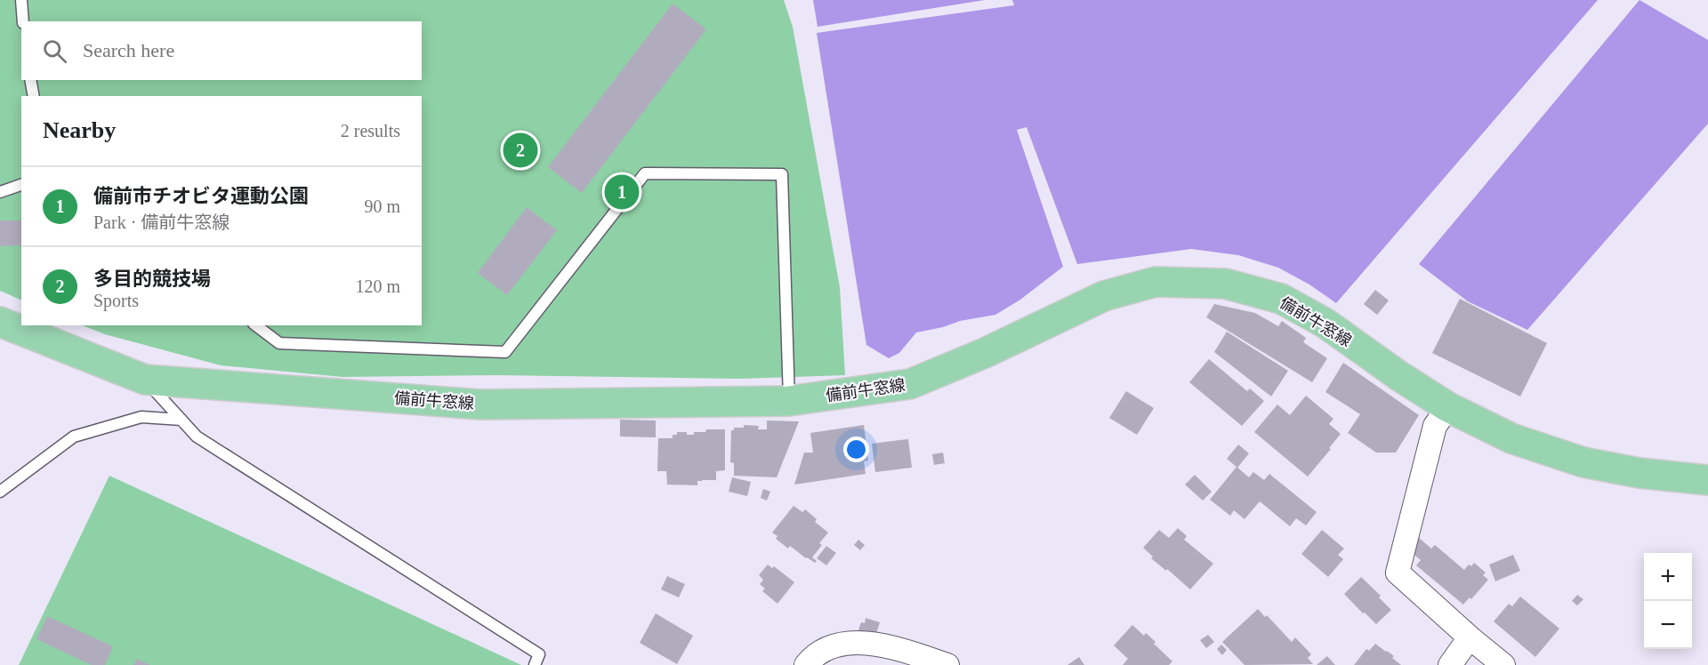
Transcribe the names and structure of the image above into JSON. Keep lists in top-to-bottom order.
{
  "streets": {
    "main road": ["備前牛窓線"]
  },
  "page": {
    "search": "Search here",
    "heading": ["Nearby", "2 results"],
    "pins": ["2", "1"],
    "list": [
      {
        "mark": "1",
        "name": "備前市チオビタ運動公園",
        "note": "Park · 備前牛窓線",
        "value": "90 m"
      },
      {
        "mark": "2",
        "name": "多目的競技場",
        "note": "Sports",
        "value": "120 m"
      }
    ],
    "map_buttons": ["+", "−"]
  }
}
